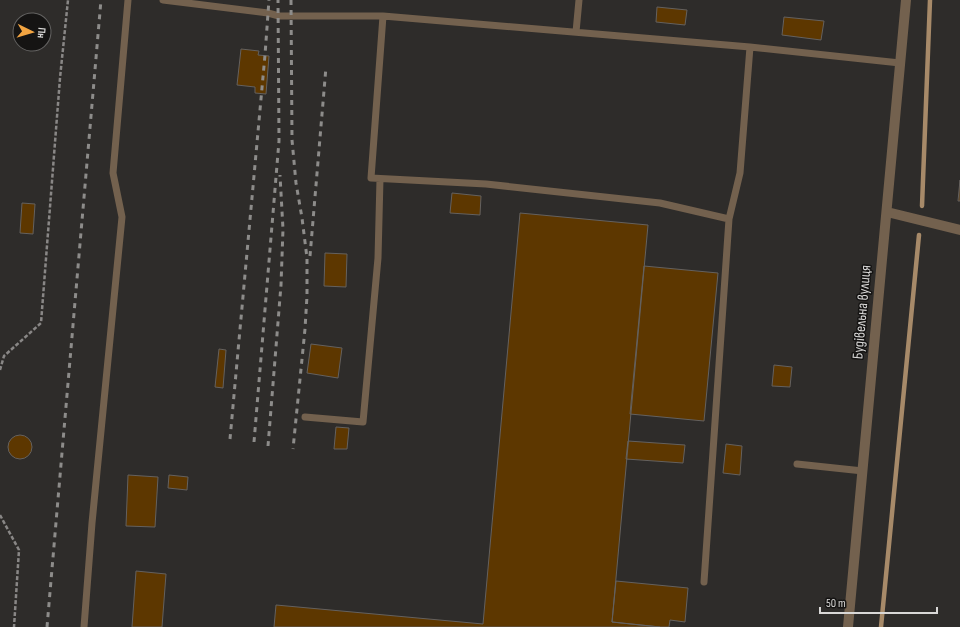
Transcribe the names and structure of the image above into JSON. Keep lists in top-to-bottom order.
{
  "streets": {
    "street": ["Будівельна вулиця"]
  },
  "scale_bar": "50 m",
  "north": "right"
}
